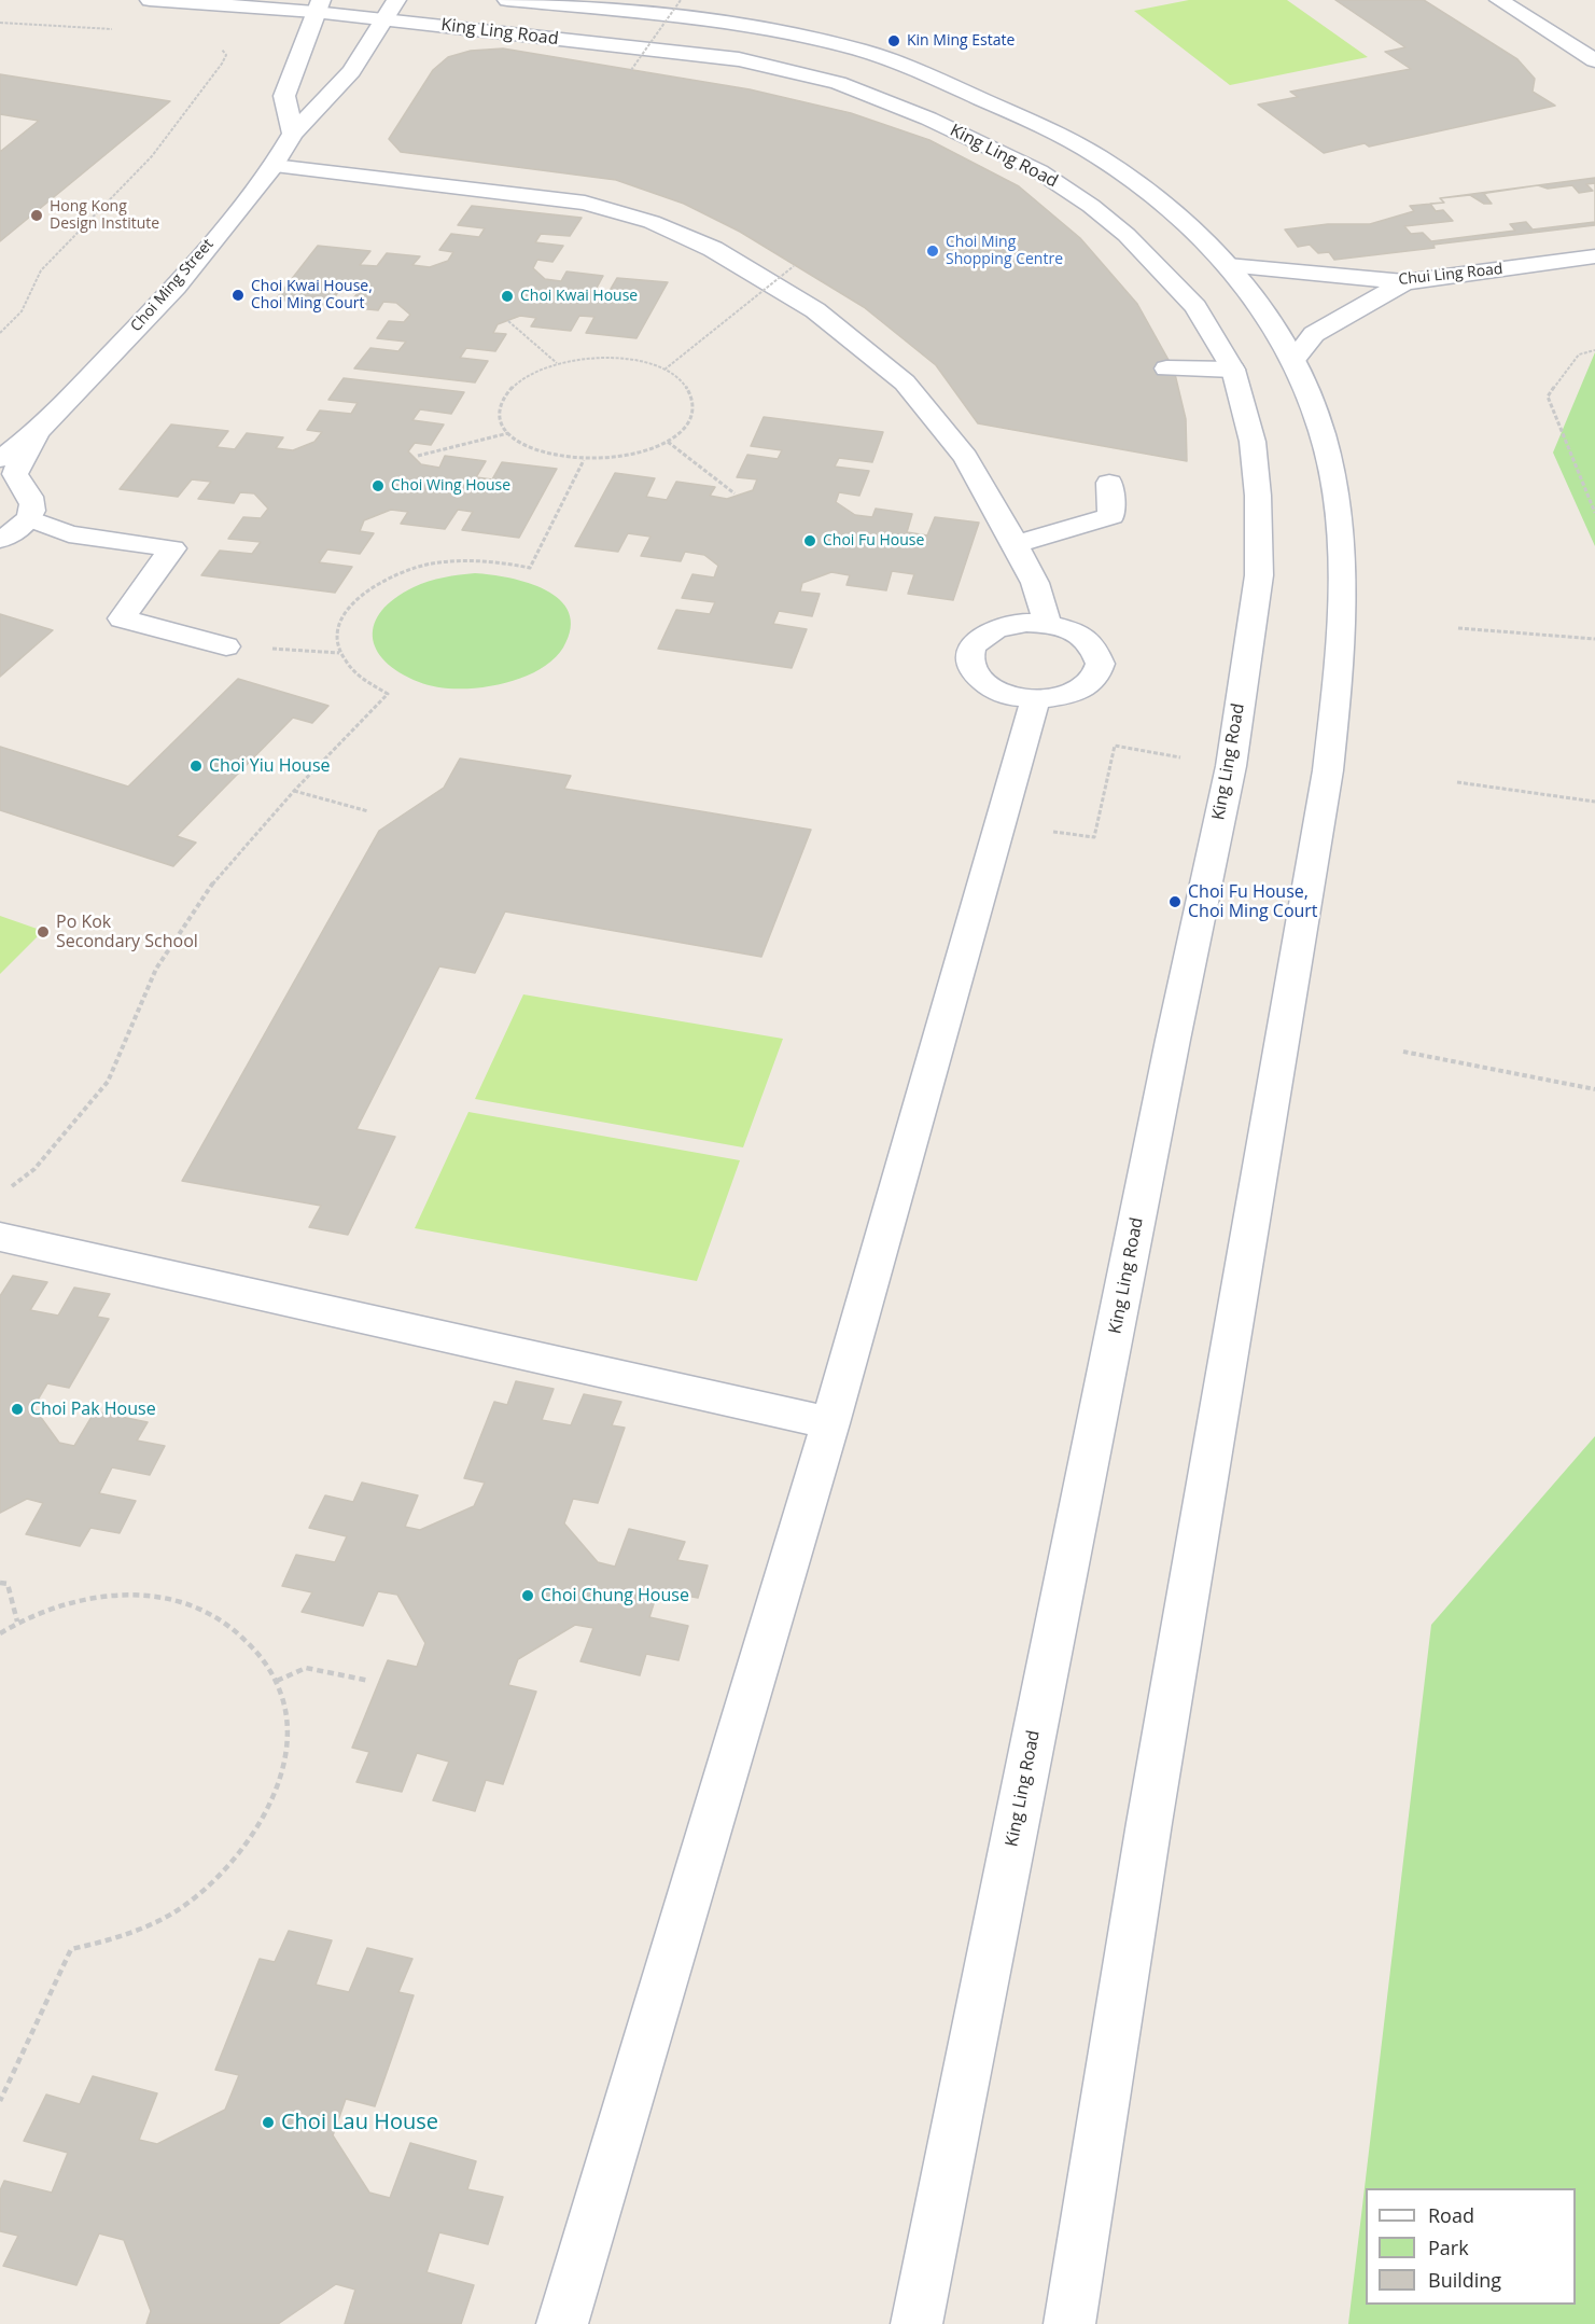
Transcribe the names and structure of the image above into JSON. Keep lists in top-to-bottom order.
{
  "streets": {
    "street": ["King Ling Road", "Chui Ling Road", "Choi Ming Street"]
  },
  "crossings": [
    ["King Ling Road", "Chui Ling Road"],
    ["King Ling Road", "Choi Ming Street"]
  ],
  "places": [
    "Kin Ming Estate",
    "Hong Kong Design Institute",
    "Choi Ming Shopping Centre",
    "Choi Kwai House, Choi Ming Court",
    "Choi Kwai House",
    "Choi Wing House",
    "Choi Fu House",
    "Choi Yiu House",
    "Choi Fu House, Choi Ming Court",
    "Po Kok Secondary School",
    "Choi Pak House",
    "Choi Chung House",
    "Choi Lau House"
  ],
  "legend": ["Road", "Park", "Building"]
}
